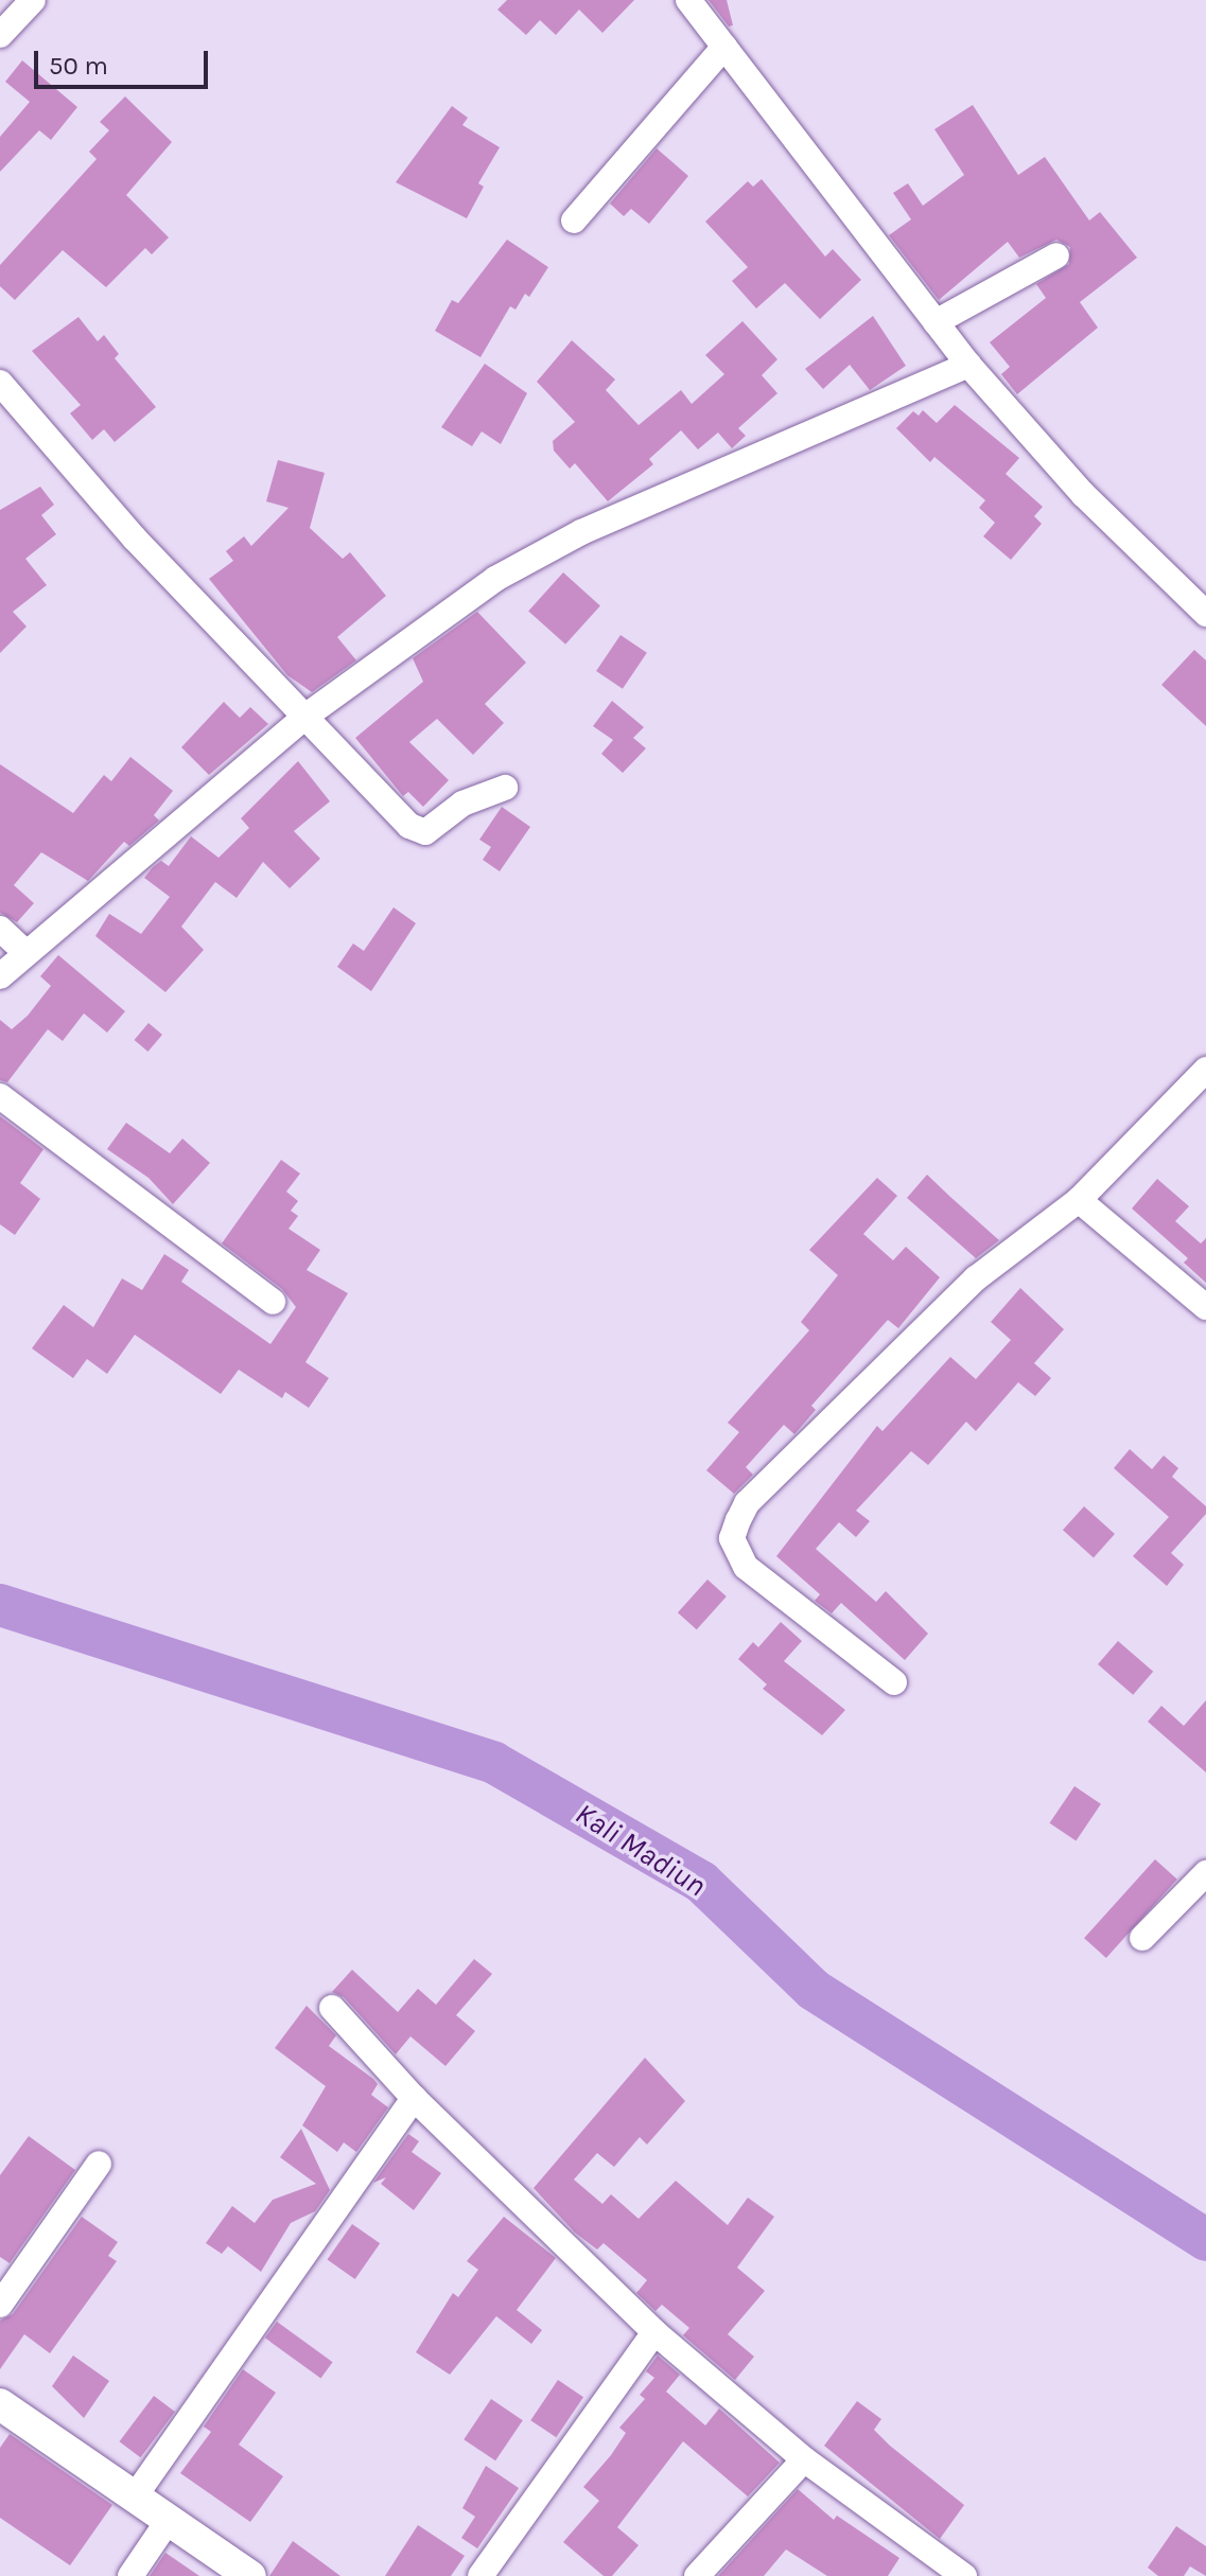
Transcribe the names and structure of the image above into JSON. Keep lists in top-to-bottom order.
{
  "water": ["Kali Madiun"],
  "scale_bar": "50 m"
}
